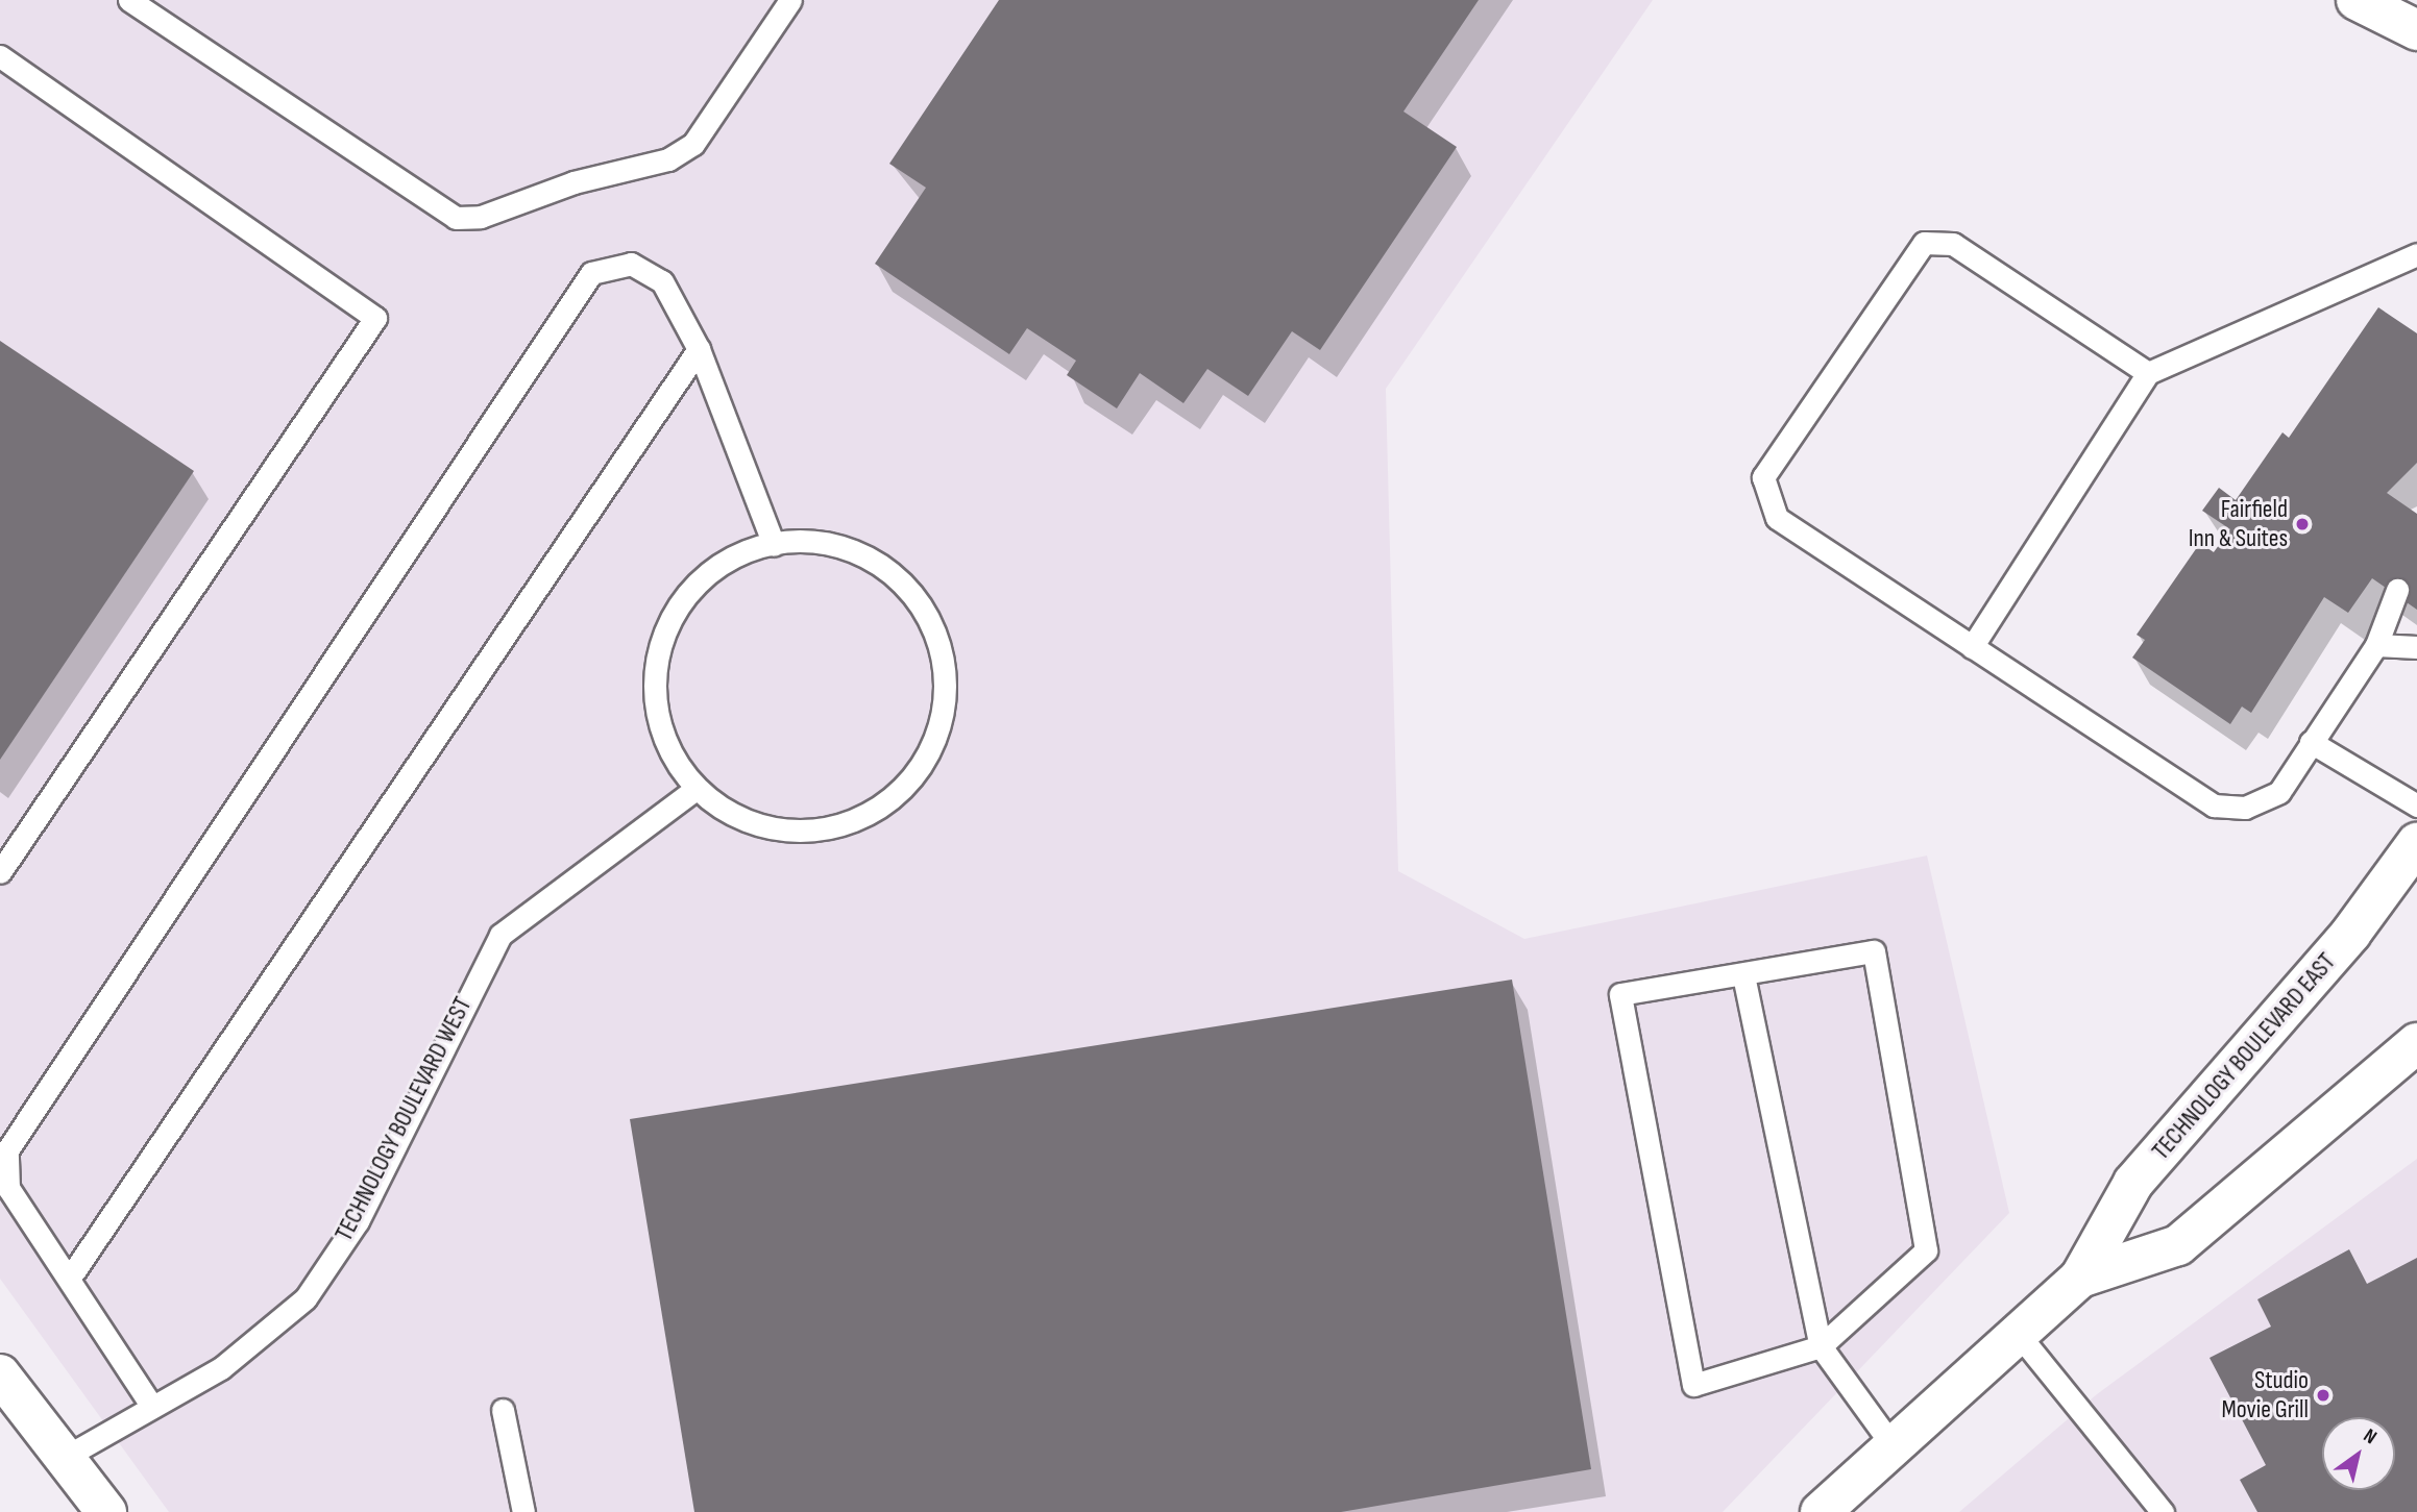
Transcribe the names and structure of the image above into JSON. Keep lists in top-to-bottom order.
{
  "streets": {
    "street": ["TECHNOLOGY BOULEVARD EAST"],
    "lane": ["TECHNOLOGY BOULEVARD WEST"]
  },
  "places": ["Fairfield Inn & Suites", "Studio Movie Grill"],
  "north": "top right"
}
